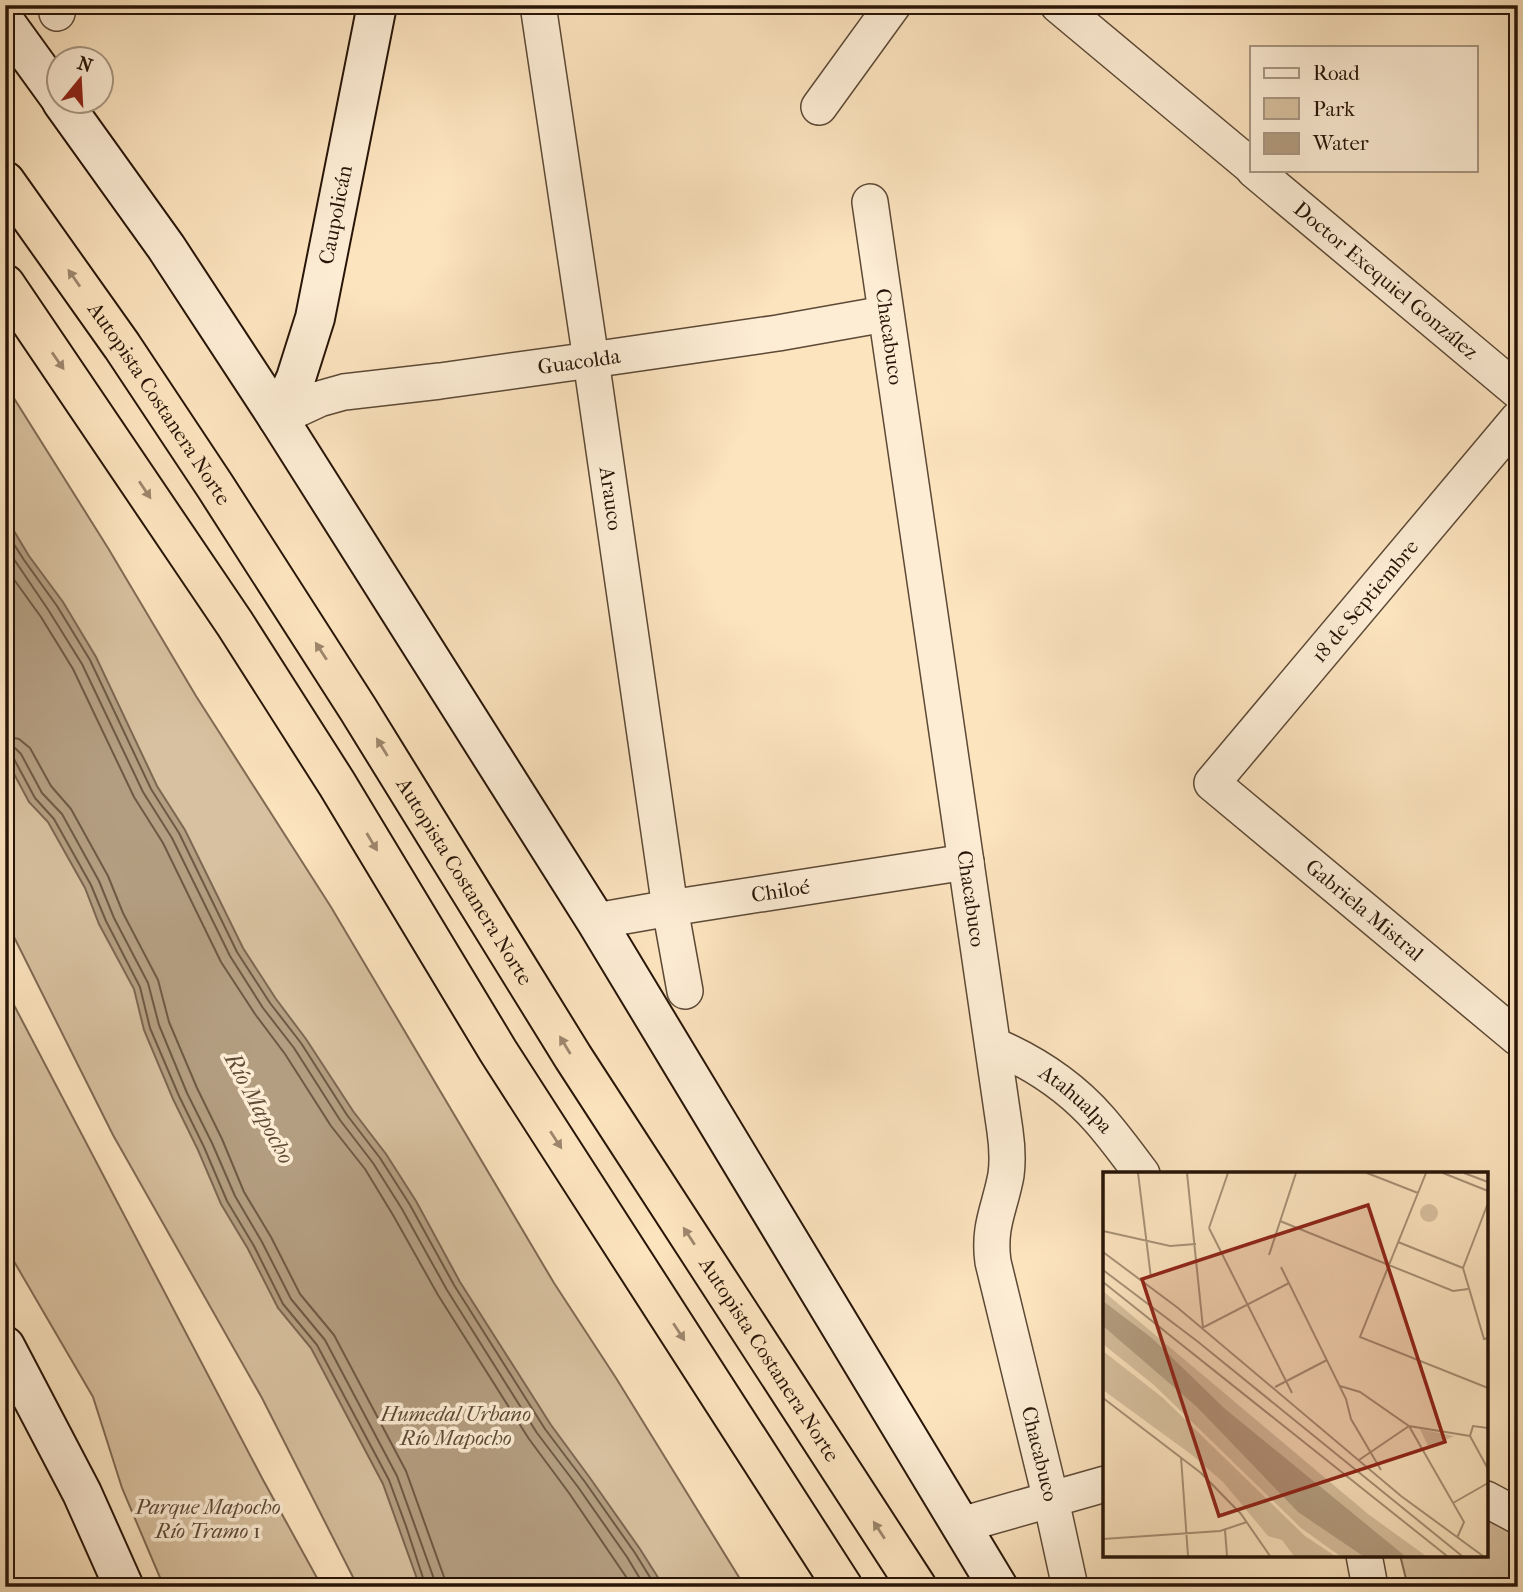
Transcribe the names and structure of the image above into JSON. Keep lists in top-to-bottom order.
{
  "streets": {
    "highway": ["Autopista Costanera Norte"],
    "street": [
      "Caupolicán",
      "Doctor Exequiel González",
      "Chacabuco",
      "Guacolda",
      "Arauco",
      "18 de Septiembre",
      "Chiloé",
      "Gabriela Mistral",
      "Atahualpa"
    ]
  },
  "crossings": [
    ["Caupolicán", "Guacolda"],
    ["Chacabuco", "Guacolda"],
    ["Chacabuco", "Chiloé"],
    ["Chacabuco", "Atahualpa"],
    ["Guacolda", "Arauco"],
    ["Arauco", "Chiloé"],
    ["18 de Septiembre", "Gabriela Mistral"]
  ],
  "water": ["Río Mapocho"],
  "parks": ["Humedal Urbano Río Mapocho", "Parque Mapocho Río Tramo 1"],
  "legend": ["Road", "Park", "Water"],
  "north": "top"
}
